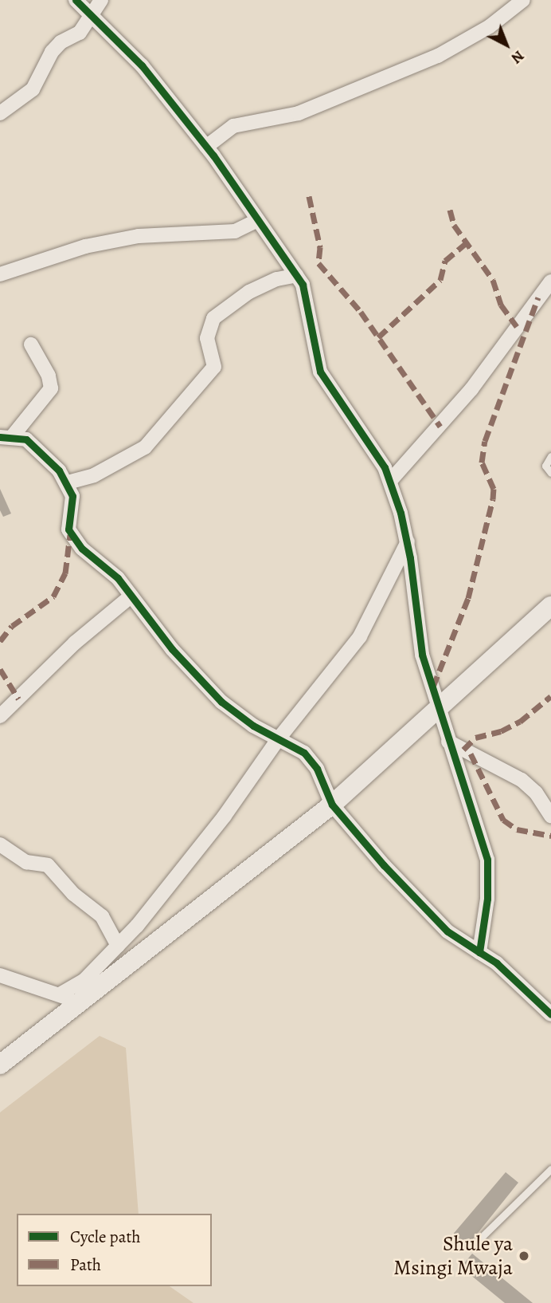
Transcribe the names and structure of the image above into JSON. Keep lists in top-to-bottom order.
{
  "places": ["Shule ya Msingi Mwaja"],
  "legend": ["Cycle path", "Path"],
  "north": "bottom right"
}
